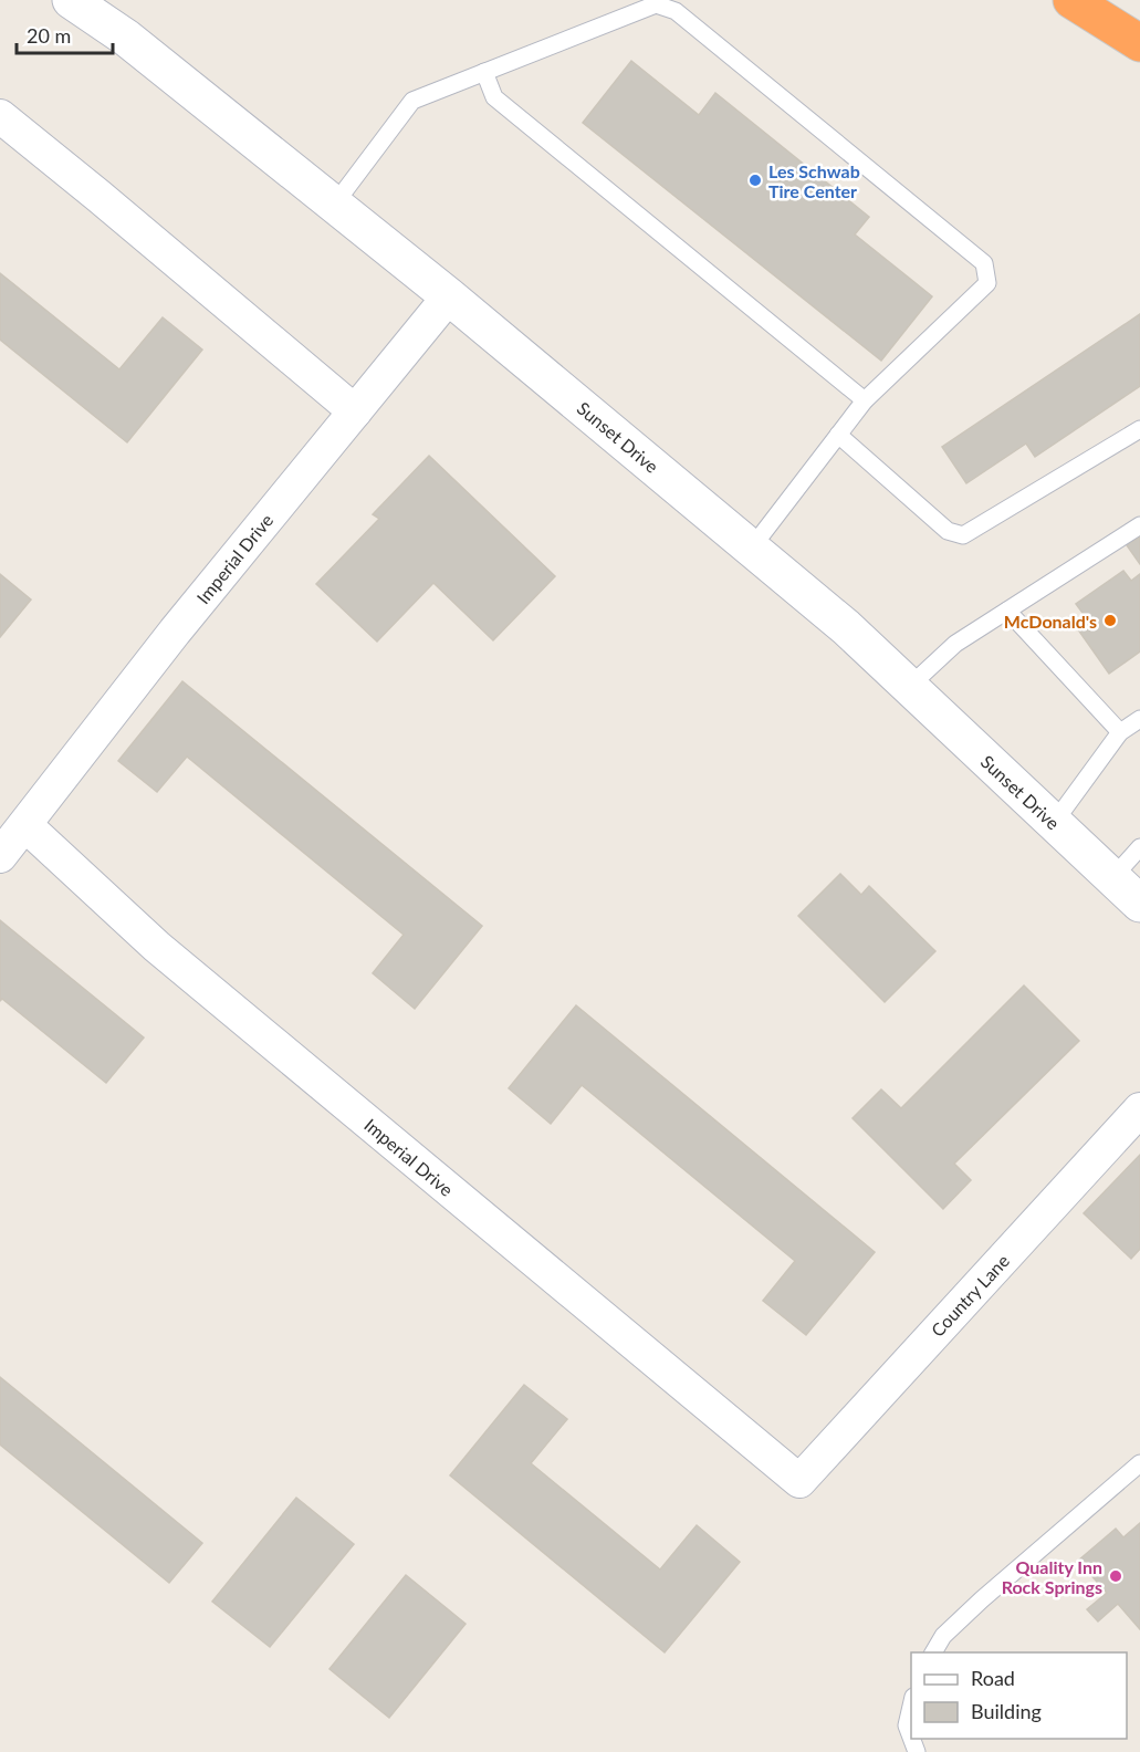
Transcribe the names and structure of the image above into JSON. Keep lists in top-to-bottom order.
{
  "streets": {
    "street": ["Sunset Drive", "Imperial Drive", "Country Lane"]
  },
  "crossings": [
    ["Sunset Drive", "Imperial Drive"],
    ["Imperial Drive", "Country Lane"]
  ],
  "places": ["Les Schwab Tire Center", "McDonald's", "Quality Inn Rock Springs"],
  "legend": ["Road", "Building"],
  "scale_bar": "20 m"
}
